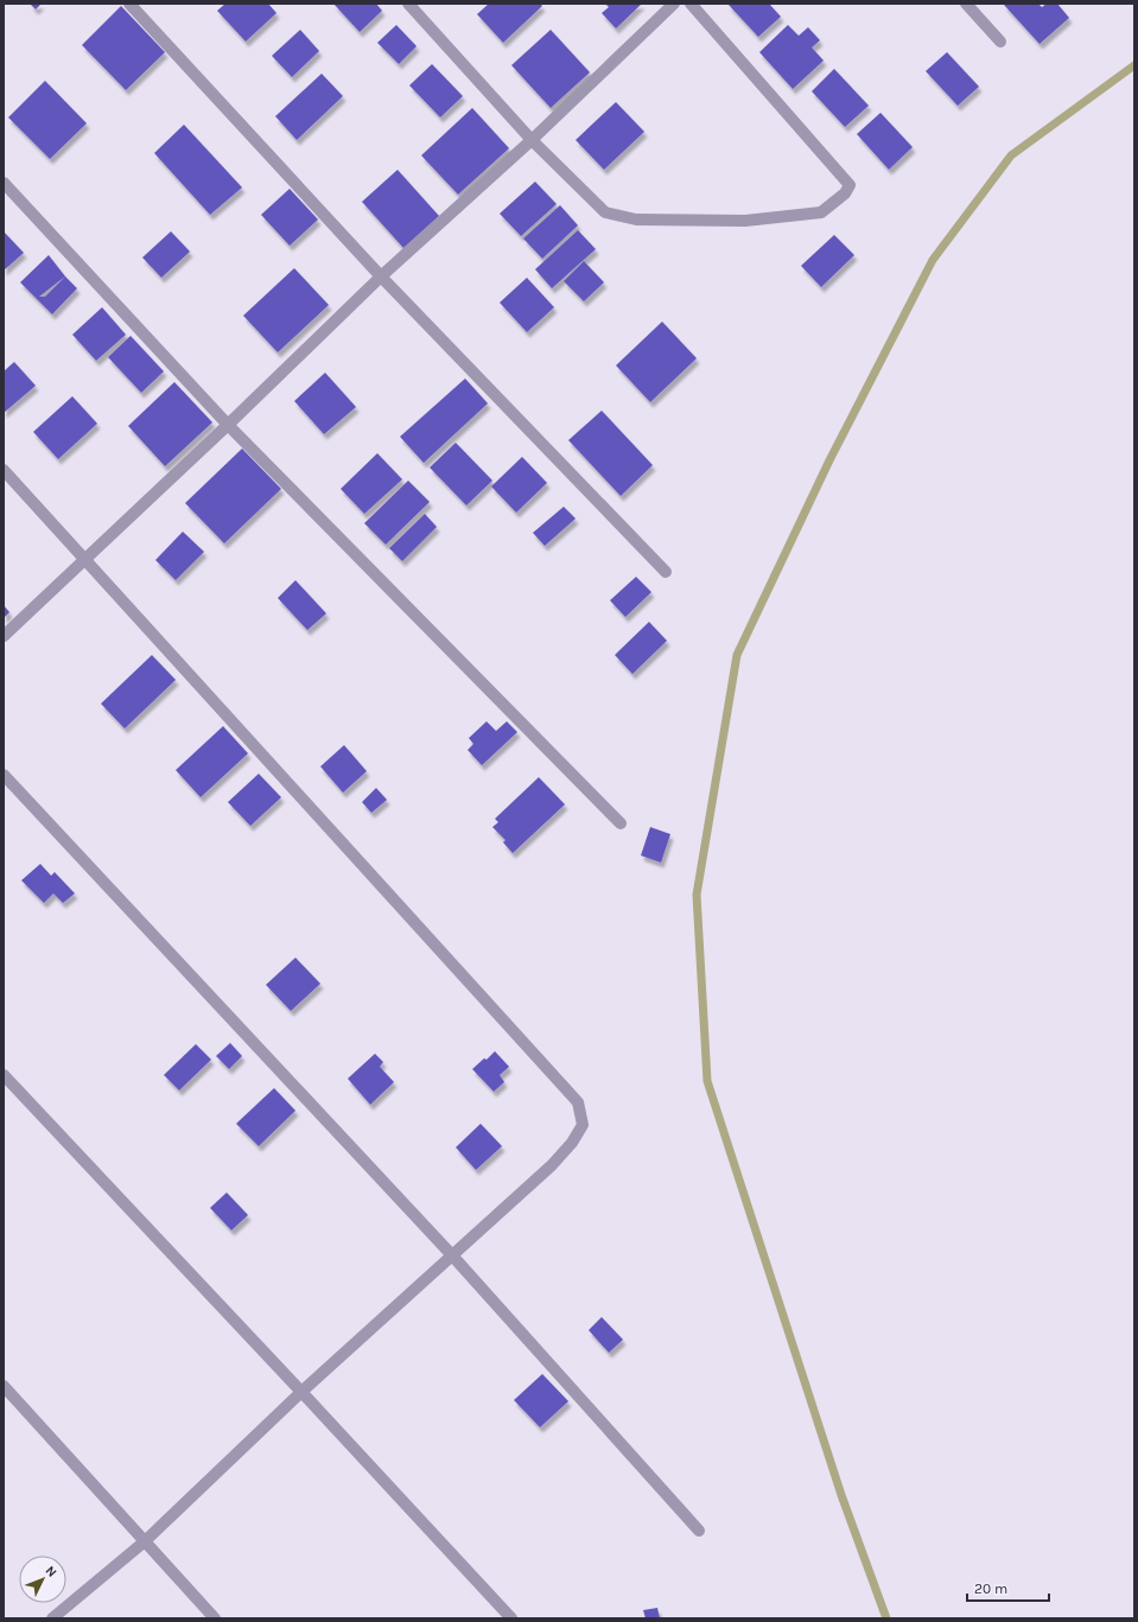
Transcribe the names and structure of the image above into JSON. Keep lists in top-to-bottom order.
{
  "scale_bar": "20 m",
  "north": "top right"
}
